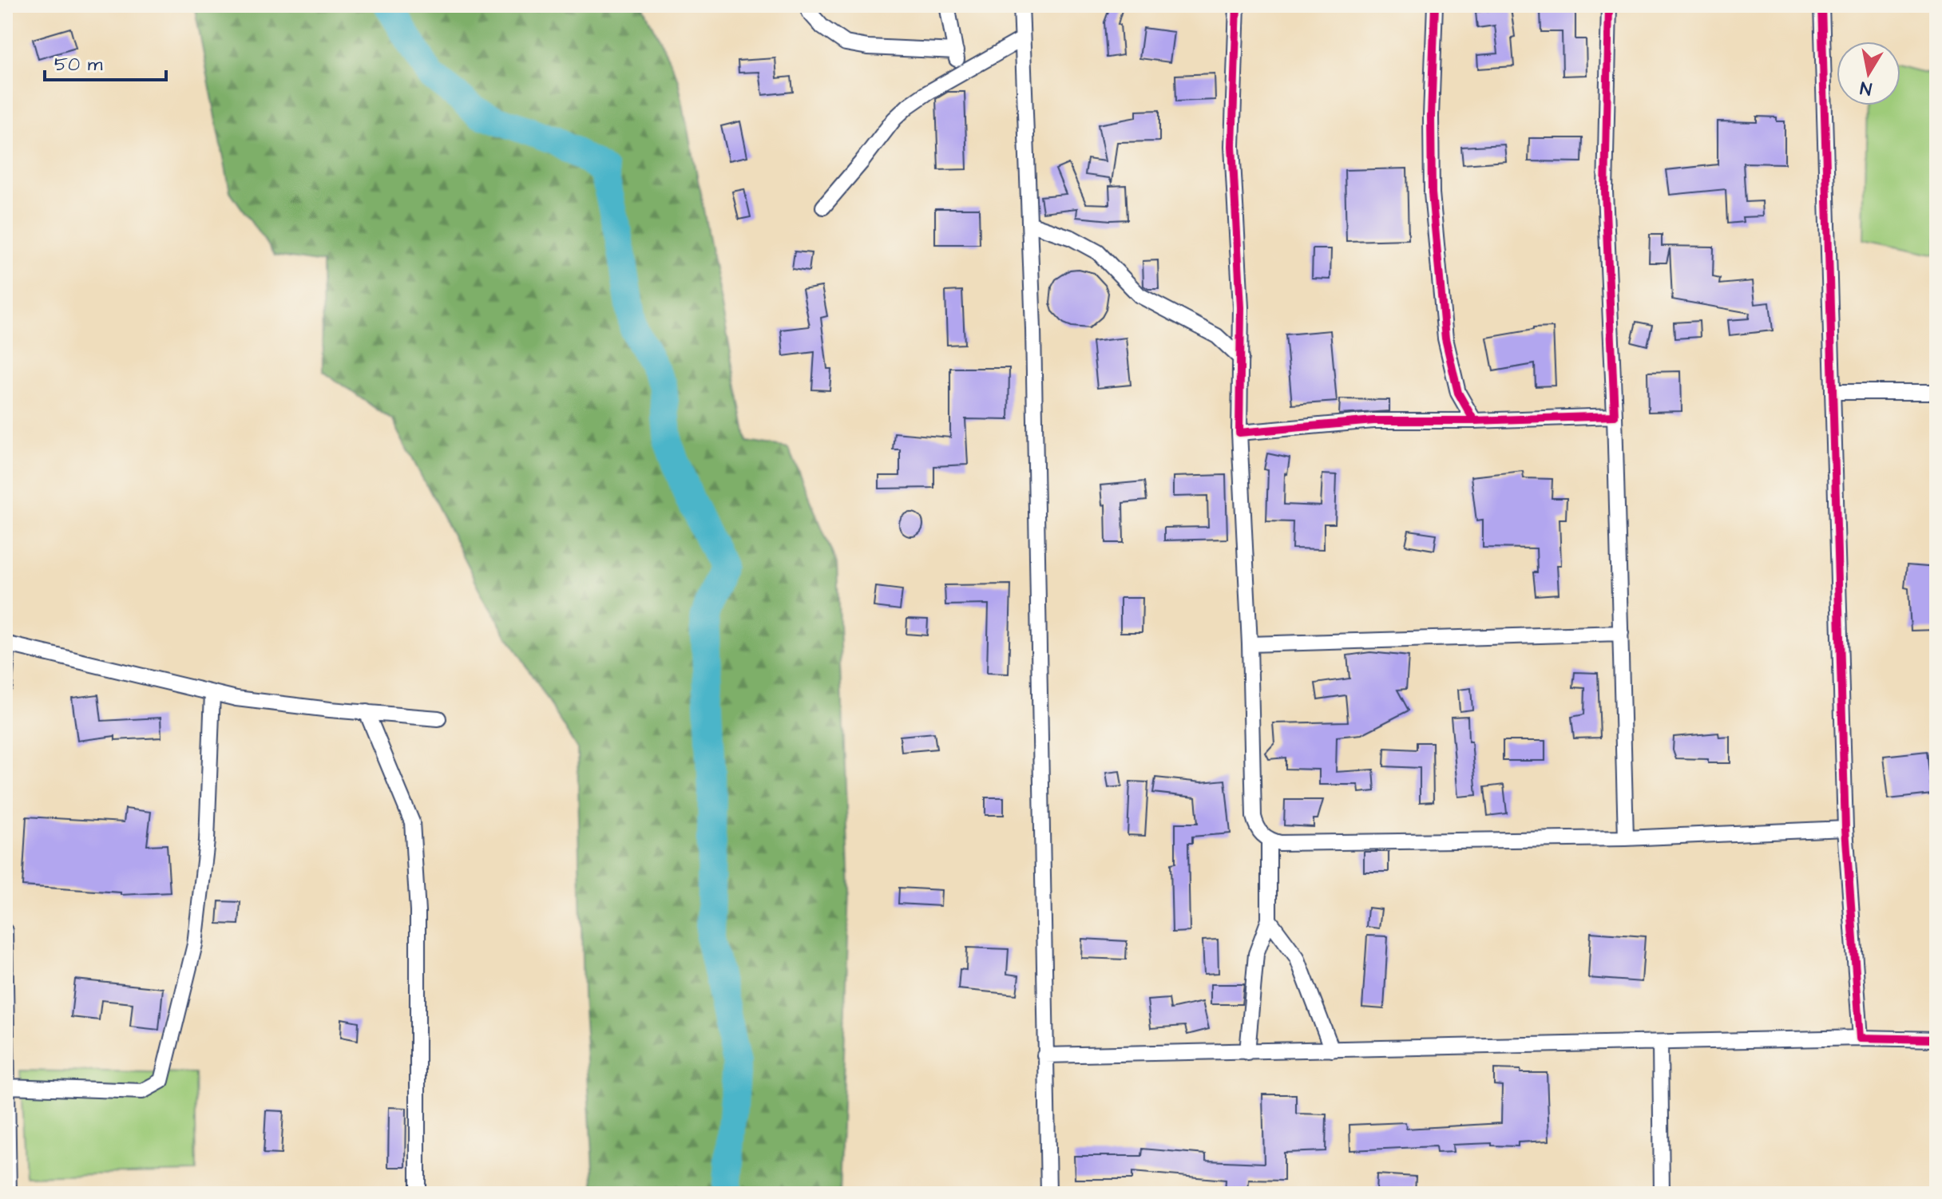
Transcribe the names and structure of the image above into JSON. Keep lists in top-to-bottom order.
{
  "scale_bar": "50 m",
  "north": "bottom"
}
